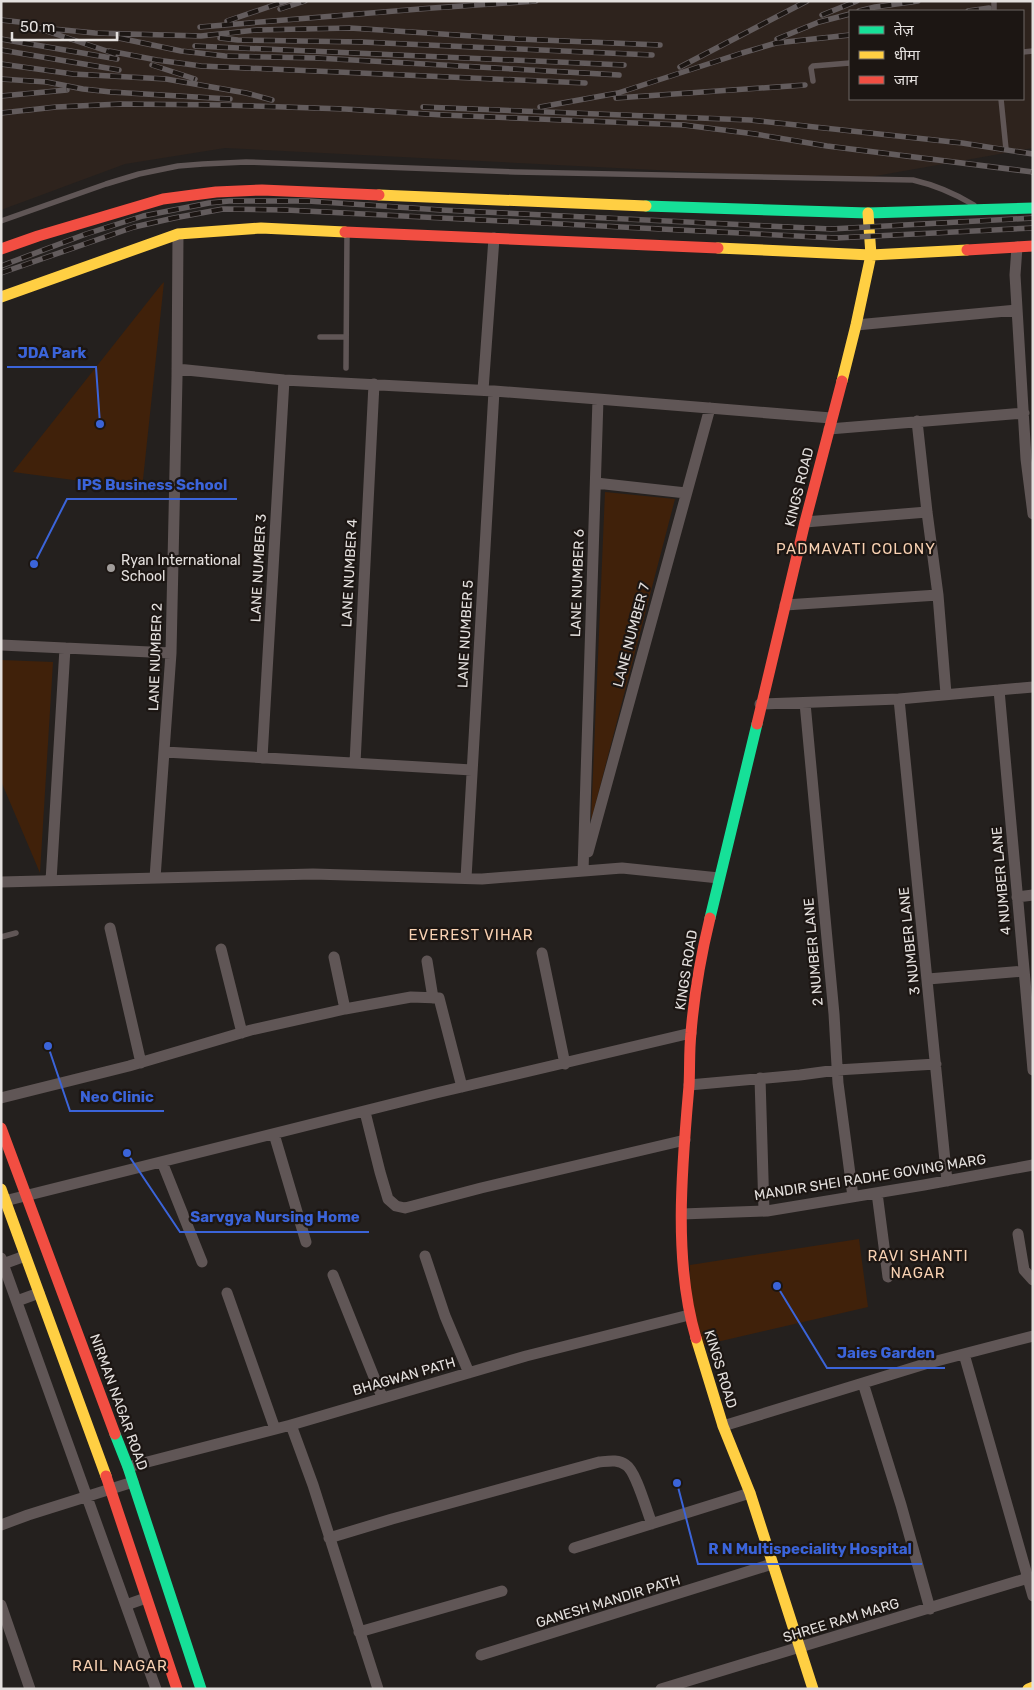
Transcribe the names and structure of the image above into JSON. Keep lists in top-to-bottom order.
{
  "streets": {
    "street": [
      "KINGS ROAD",
      "LANE NUMBER 3",
      "LANE NUMBER 4",
      "LANE NUMBER 6",
      "LANE NUMBER 5",
      "LANE NUMBER 7",
      "LANE NUMBER 2",
      "4 NUMBER LANE",
      "3 NUMBER LANE",
      "2 NUMBER LANE",
      "MANDIR SHEI RADHE GOVING MARG",
      "BHAGWAN PATH",
      "NIRMAN NAGAR ROAD",
      "GANESH MANDIR PATH",
      "SHREE RAM MARG"
    ]
  },
  "crossings": [
    ["KINGS ROAD", "MANDIR SHEI RADHE GOVING MARG"],
    ["KINGS ROAD", "BHAGWAN PATH"],
    ["KINGS ROAD", "GANESH MANDIR PATH"],
    ["KINGS ROAD", "SHREE RAM MARG"],
    ["LANE NUMBER 6", "LANE NUMBER 7"],
    ["3 NUMBER LANE", "MANDIR SHEI RADHE GOVING MARG"],
    ["2 NUMBER LANE", "MANDIR SHEI RADHE GOVING MARG"],
    ["BHAGWAN PATH", "NIRMAN NAGAR ROAD"]
  ],
  "districts": [
    "PADMAVATI COLONY",
    "EVEREST VIHAR",
    "RAVI SHANTI NAGAR",
    "RAIL NAGAR"
  ],
  "places": [
    "JDA Park",
    "IPS Business School",
    "Ryan International School",
    "Neo Clinic",
    "Sarvgya Nursing Home",
    "Jaies Garden",
    "R N Multispeciality Hospital"
  ],
  "legend": ["तेज़", "धीमा", "जाम"],
  "scale_bar": "50 m"
}
